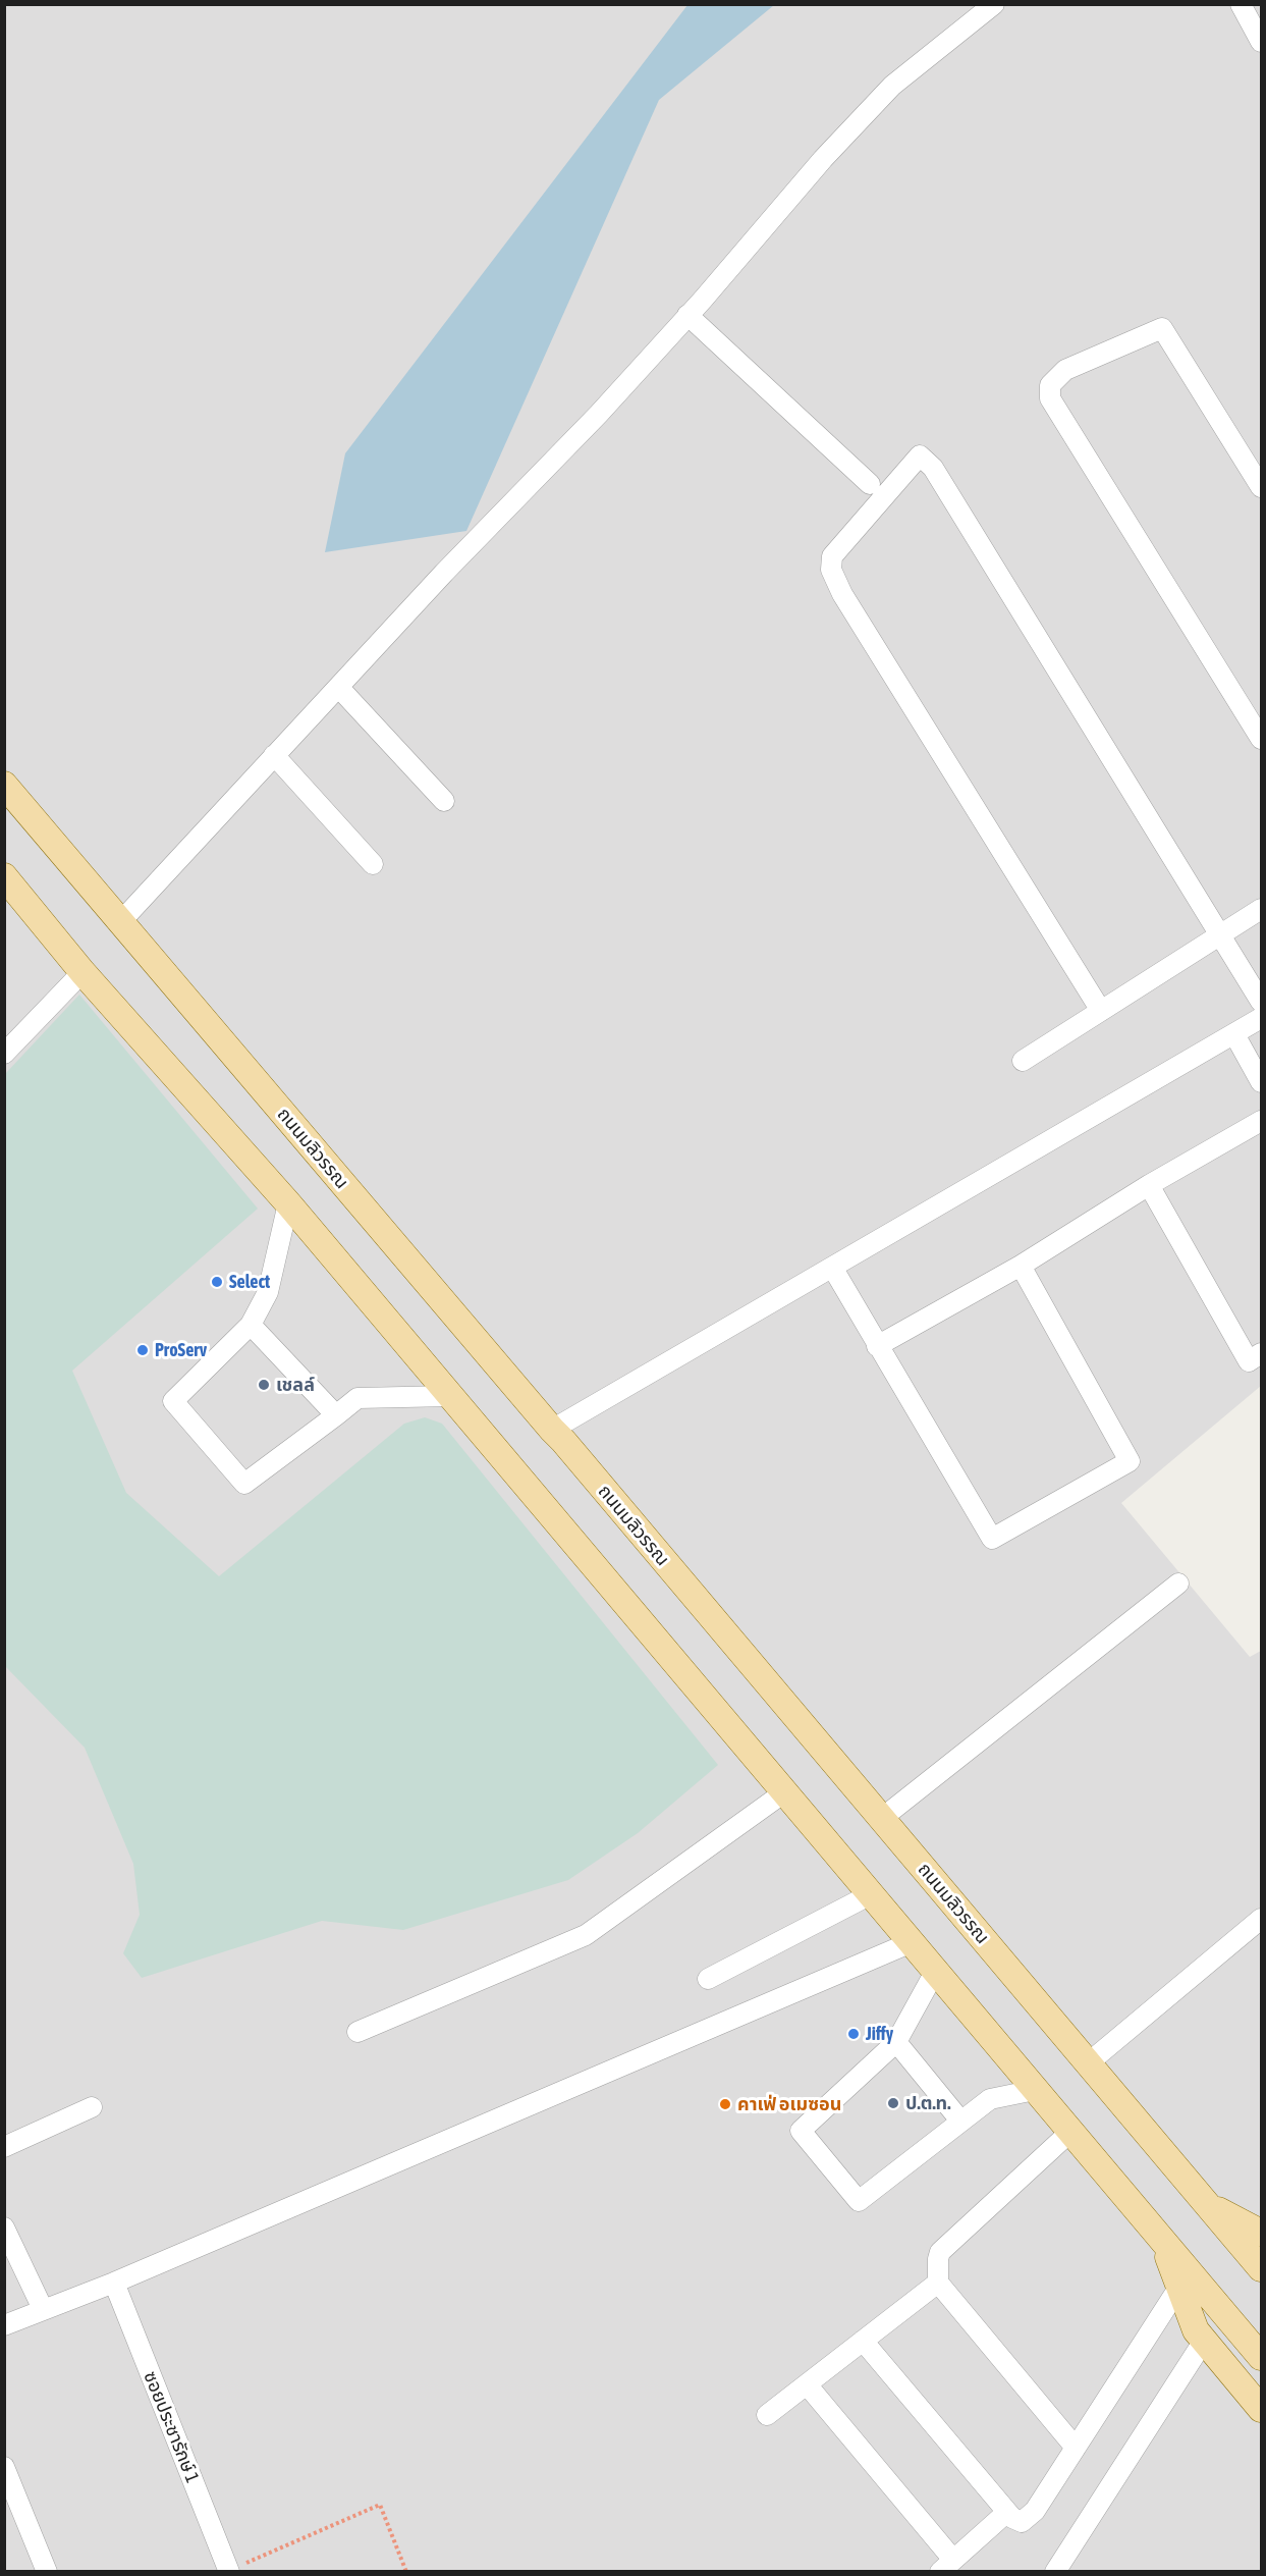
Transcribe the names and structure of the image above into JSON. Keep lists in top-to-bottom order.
{
  "streets": {
    "main road": ["ถนนมลิวรรณ"],
    "street": ["ซอยประชารักษ์ 1"]
  },
  "places": [
    "Select",
    "ProServ",
    "เชลล์",
    "Jiffy",
    "ป.ต.ท.",
    "คาเฟ่ อเมซอน"
  ]
}
